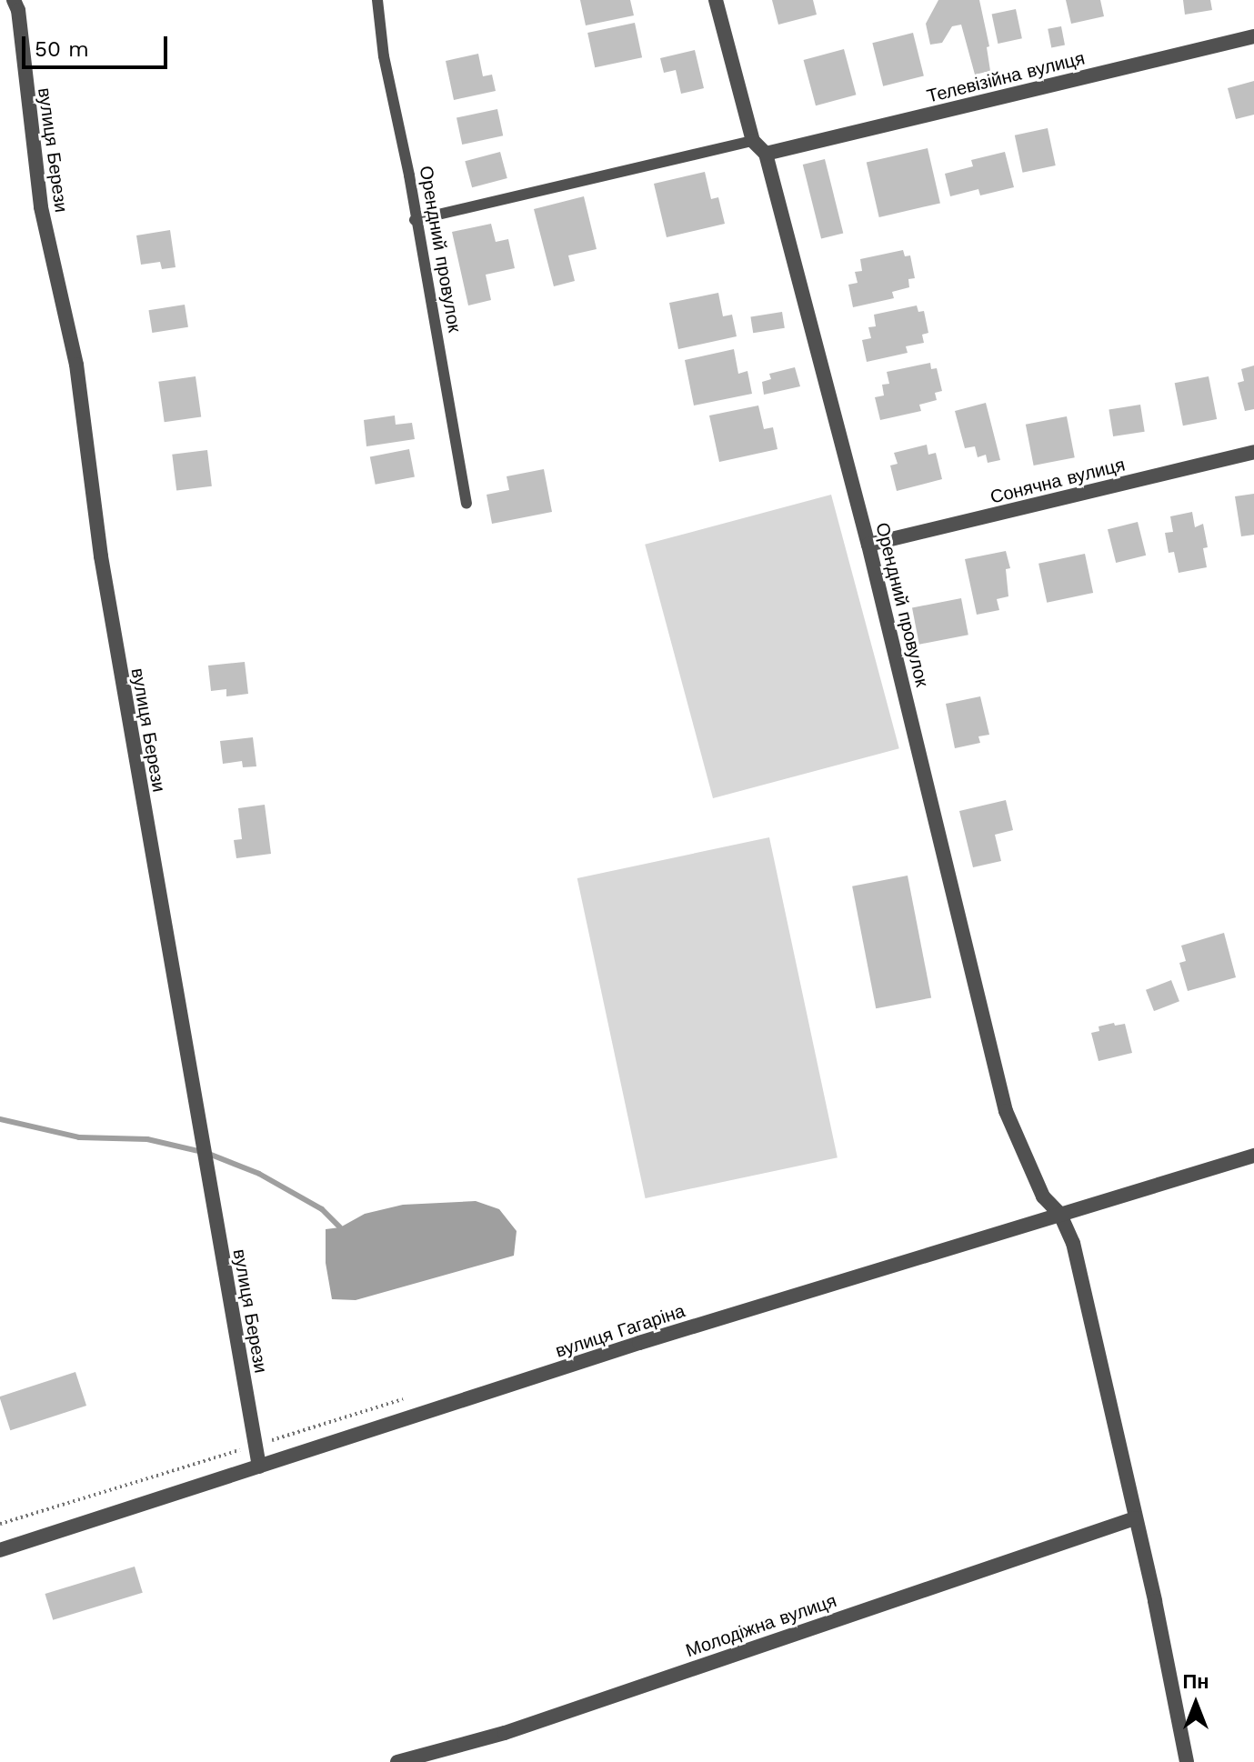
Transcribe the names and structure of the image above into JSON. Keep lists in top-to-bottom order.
{
  "streets": {
    "street": [
      "Телевізійна вулиця",
      "вулиця Берези",
      "Орендний провулок",
      "Сонячна вулиця",
      "вулиця Гагаріна",
      "Молодіжна вулиця"
    ]
  },
  "crossings": [
    ["Телевізійна вулиця", "Орендний провулок"],
    ["вулиця Берези", "вулиця Гагаріна"],
    ["Орендний провулок", "Сонячна вулиця"],
    ["Орендний провулок", "вулиця Гагаріна"]
  ],
  "scale_bar": "50 m",
  "north": "top"
}
